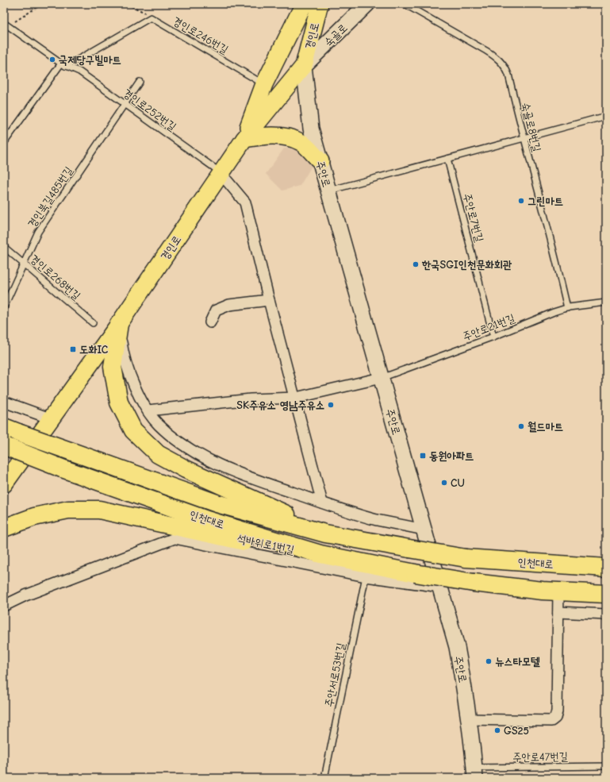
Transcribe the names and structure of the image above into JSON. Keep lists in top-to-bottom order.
{
  "streets": {
    "highway": ["인천대로"],
    "main road": ["숙골로", "경인로", "주안로"],
    "street": ["석바위로1번길"],
    "lane": [
      "경인로246번길",
      "경인로252번길",
      "숙골로8번길",
      "경인북길485번길",
      "주안로7번길",
      "경인로268번길",
      "주안로21번길",
      "주안서로53번길",
      "주안로47번길"
    ]
  },
  "crossings": [
    ["숙골로", "경인로"],
    ["숙골로", "주안로"],
    ["경인로", "경인로252번길"],
    ["경인로", "주안로"],
    ["경인로252번길", "경인북길485번길"],
    ["숙골로8번길", "주안로21번길"],
    ["주안로", "주안로21번길"],
    ["주안로", "석바위로1번길"],
    ["주안로", "주안로47번길"],
    ["경인북길485번길", "경인로268번길"],
    ["주안로7번길", "주안로21번길"],
    ["석바위로1번길", "주안서로53번길"]
  ],
  "places": {
    "other": [
      "국제당구빌마트",
      "그린마트",
      "한국SGI인천문화회관",
      "SK주유소 영남주유소",
      "월드마트",
      "CU",
      "뉴스타모텔",
      "GS25"
    ],
    "transit": ["도화IC", "동원아파트"]
  }
}
